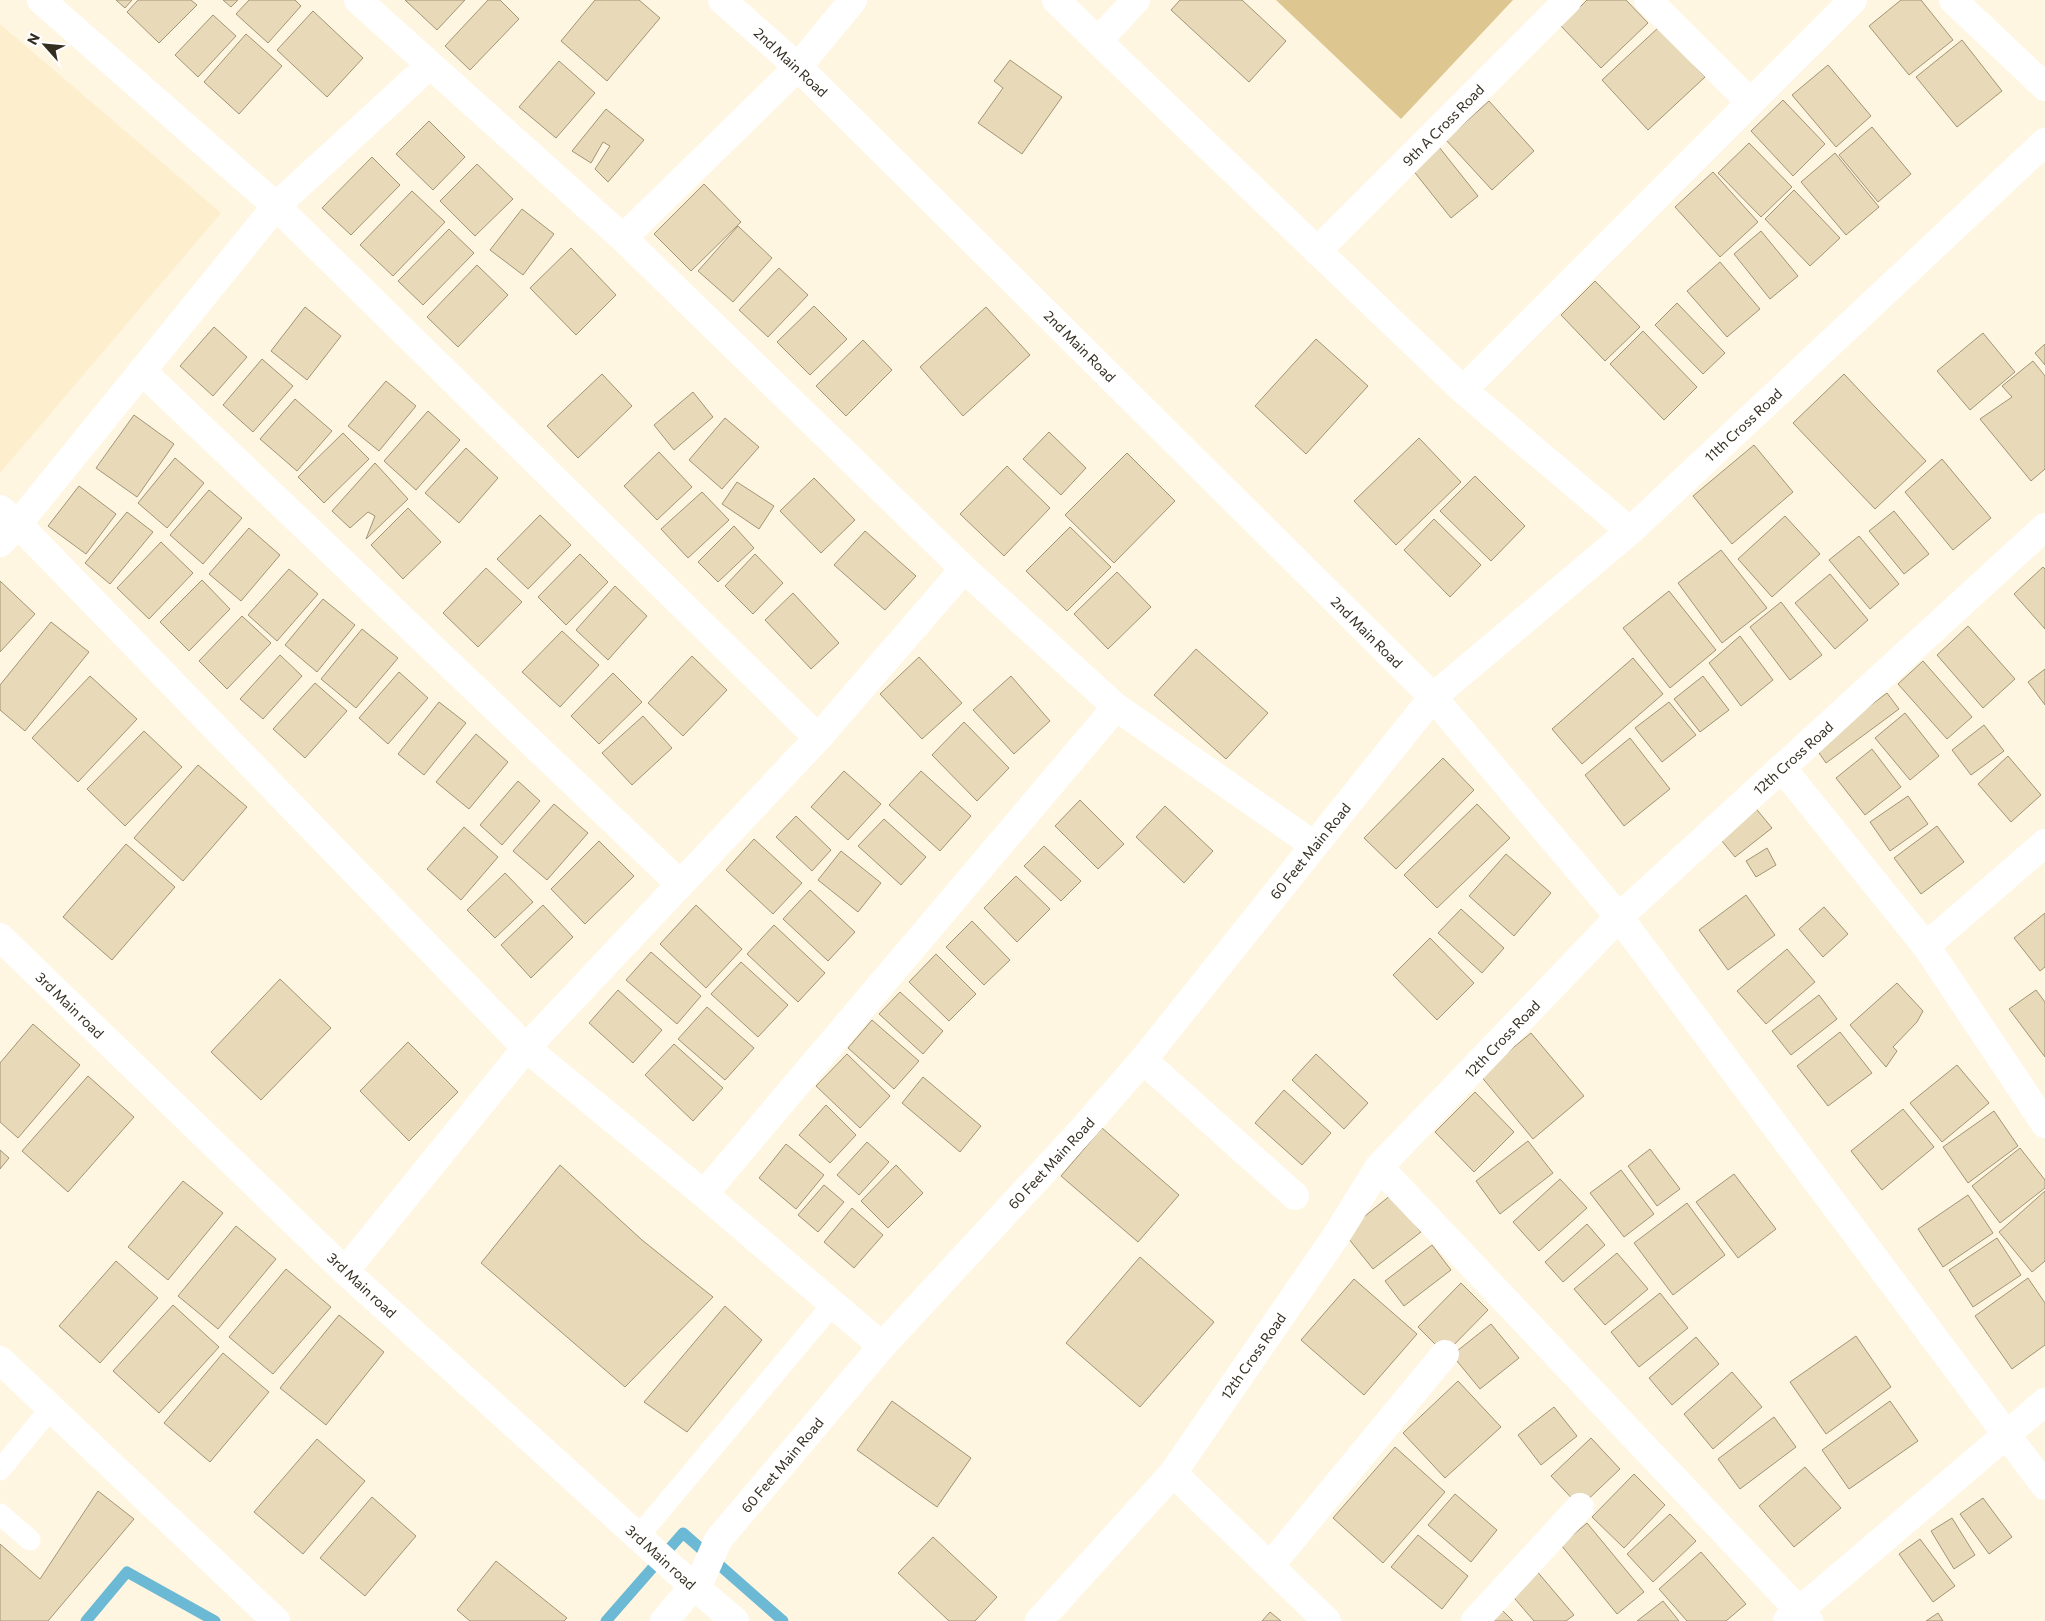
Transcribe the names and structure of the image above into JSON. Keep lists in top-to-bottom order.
{
  "streets": {
    "street": [
      "2nd Main Road",
      "9th A Cross Road",
      "11th Cross Road",
      "12th Cross Road",
      "60 Feet Main Road",
      "3rd Main road"
    ]
  },
  "crossings": [
    ["2nd Main Road", "11th Cross Road"],
    ["2nd Main Road", "12th Cross Road"],
    ["2nd Main Road", "60 Feet Main Road"],
    ["11th Cross Road", "60 Feet Main Road"],
    ["60 Feet Main Road", "3rd Main road"]
  ],
  "north": "top left"
}
